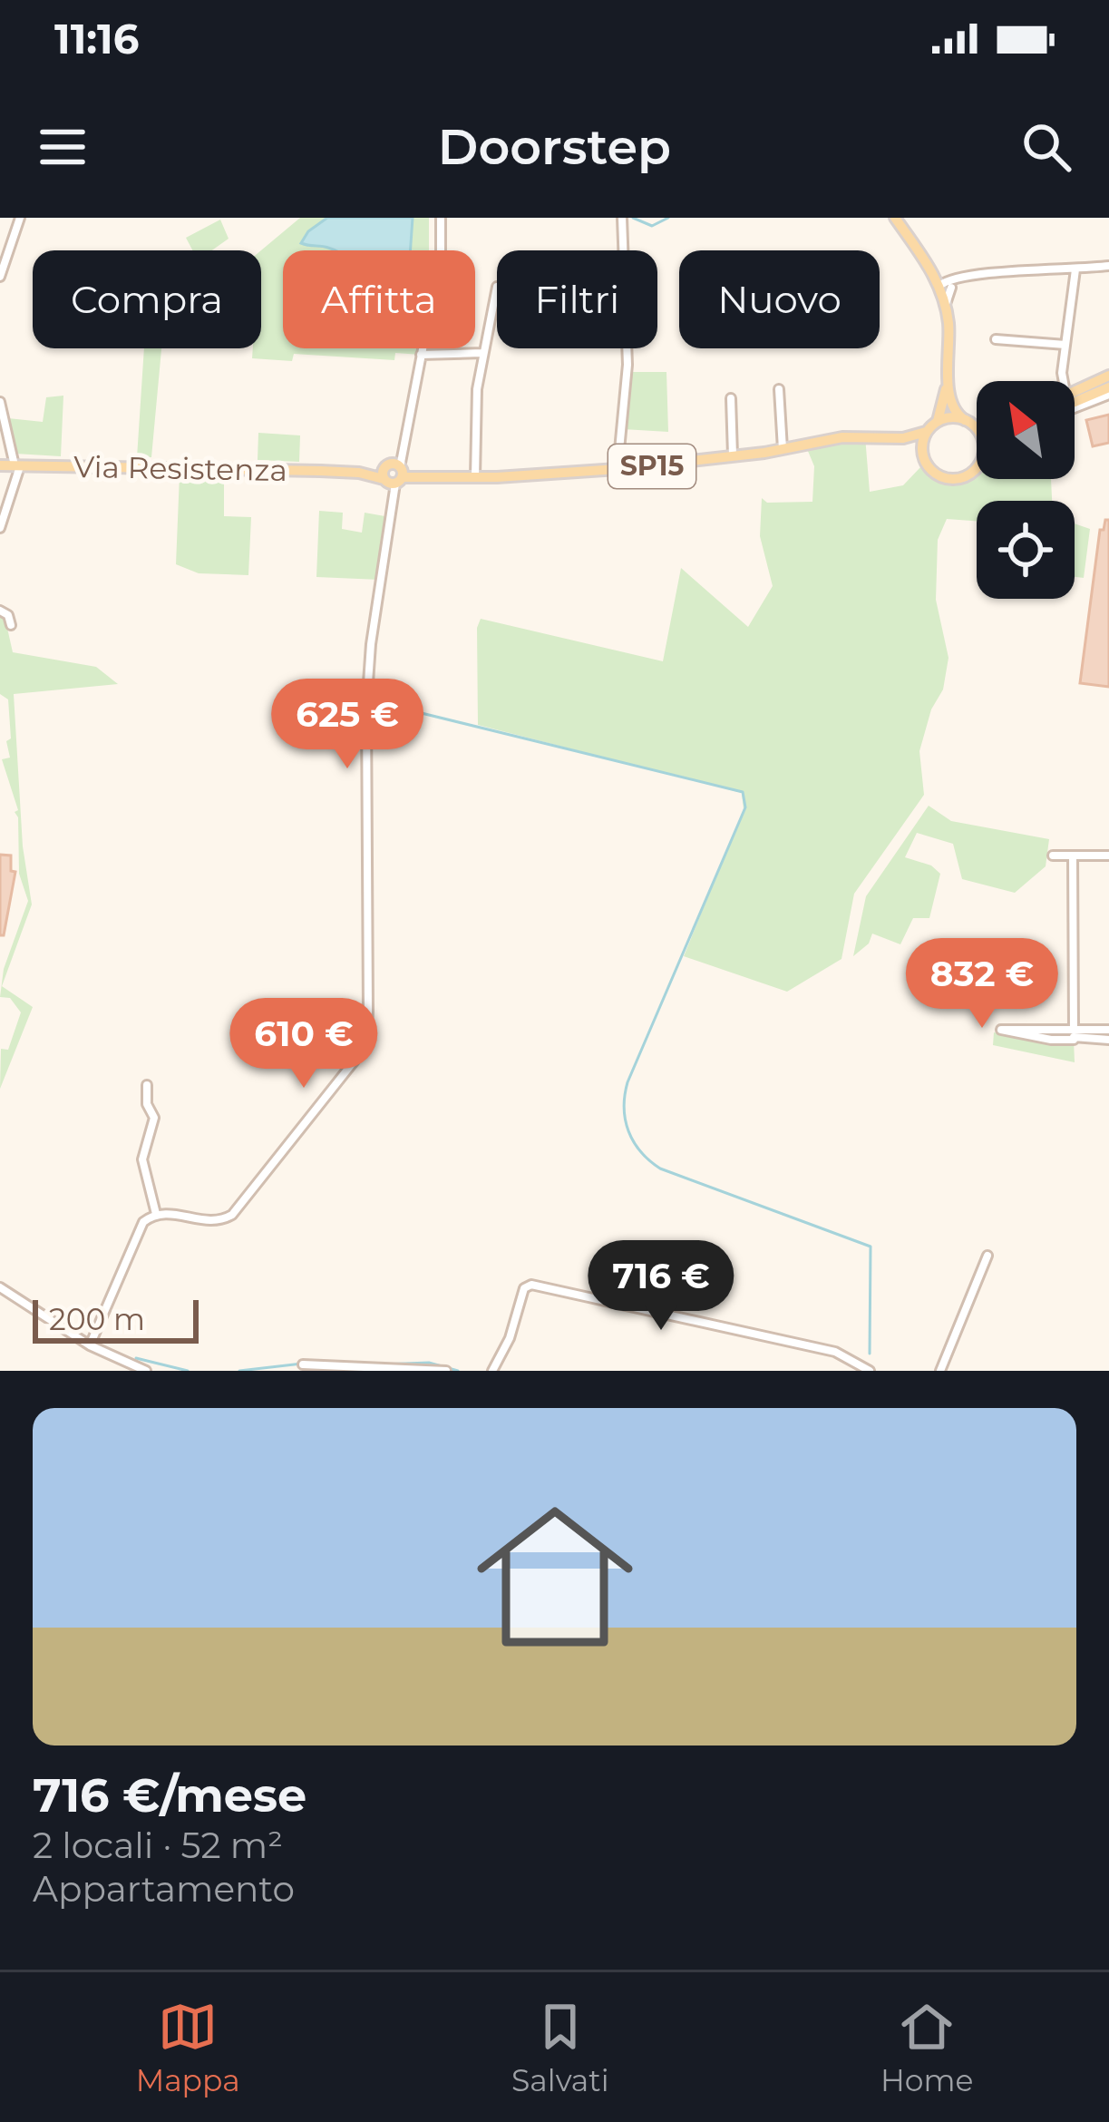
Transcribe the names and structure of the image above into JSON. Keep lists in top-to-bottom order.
{
  "streets": {
    "main road": ["SP15", "Via Resistenza"]
  },
  "crossings": [
    ["SP15", "Via Resistenza"]
  ],
  "scale_bar": "200 m",
  "north": "top left",
  "page": {
    "status": "11:16",
    "header": "Doorstep",
    "chip": [
      "Compra",
      "Affitta",
      "Filtri",
      "Nuovo"
    ],
    "price": [
      "625 €",
      "832 €",
      "610 €",
      "716 €"
    ],
    "scale": "200 m",
    "list": [
      {
        "name": "716 €/mese",
        "note": "2 locali · 52 m² · Appartamento"
      }
    ],
    "tabs": ["Mappa", "Salvati", "Home"]
  }
}
